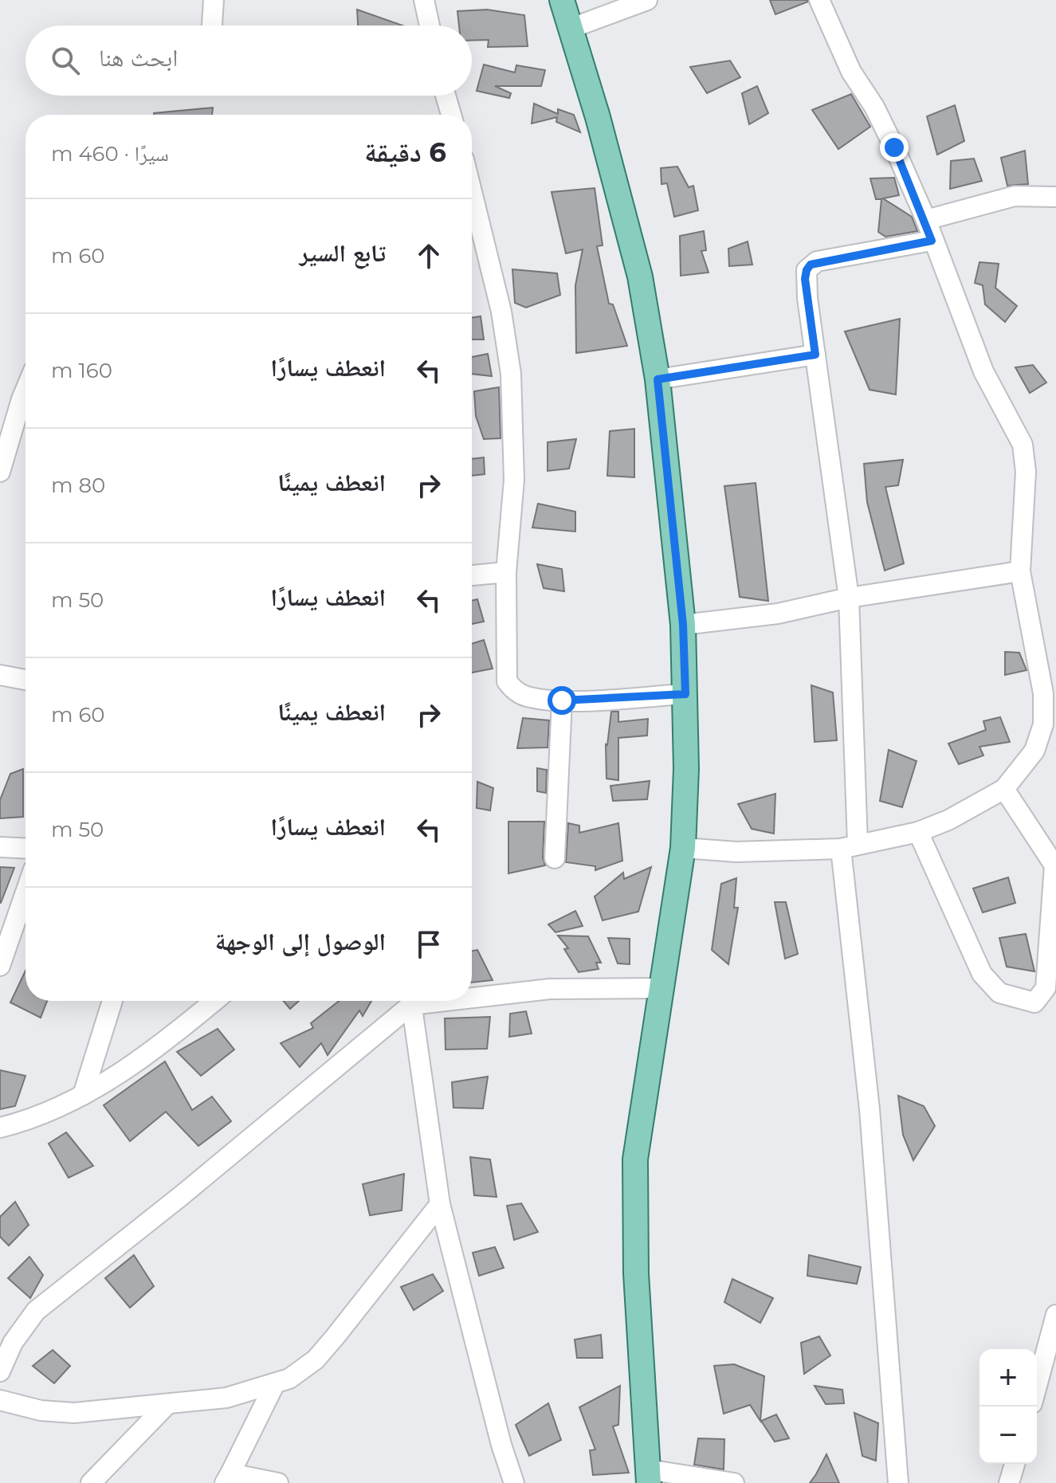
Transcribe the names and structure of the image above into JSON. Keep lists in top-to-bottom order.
{
  "page": {
    "search": "ابحث هنا",
    "heading": ["6 دقيقة", "سيرًا · 460 m"],
    "list": [
      ["تابع السير", "60 m"],
      ["انعطف يسارًا", "160 m"],
      ["انعطف يمينًا", "80 m"],
      ["انعطف يسارًا", "50 m"],
      ["انعطف يمينًا", "60 m"],
      ["انعطف يسارًا", "50 m"],
      "الوصول إلى الوجهة"
    ],
    "map_buttons": ["+", "−"]
  }
}
